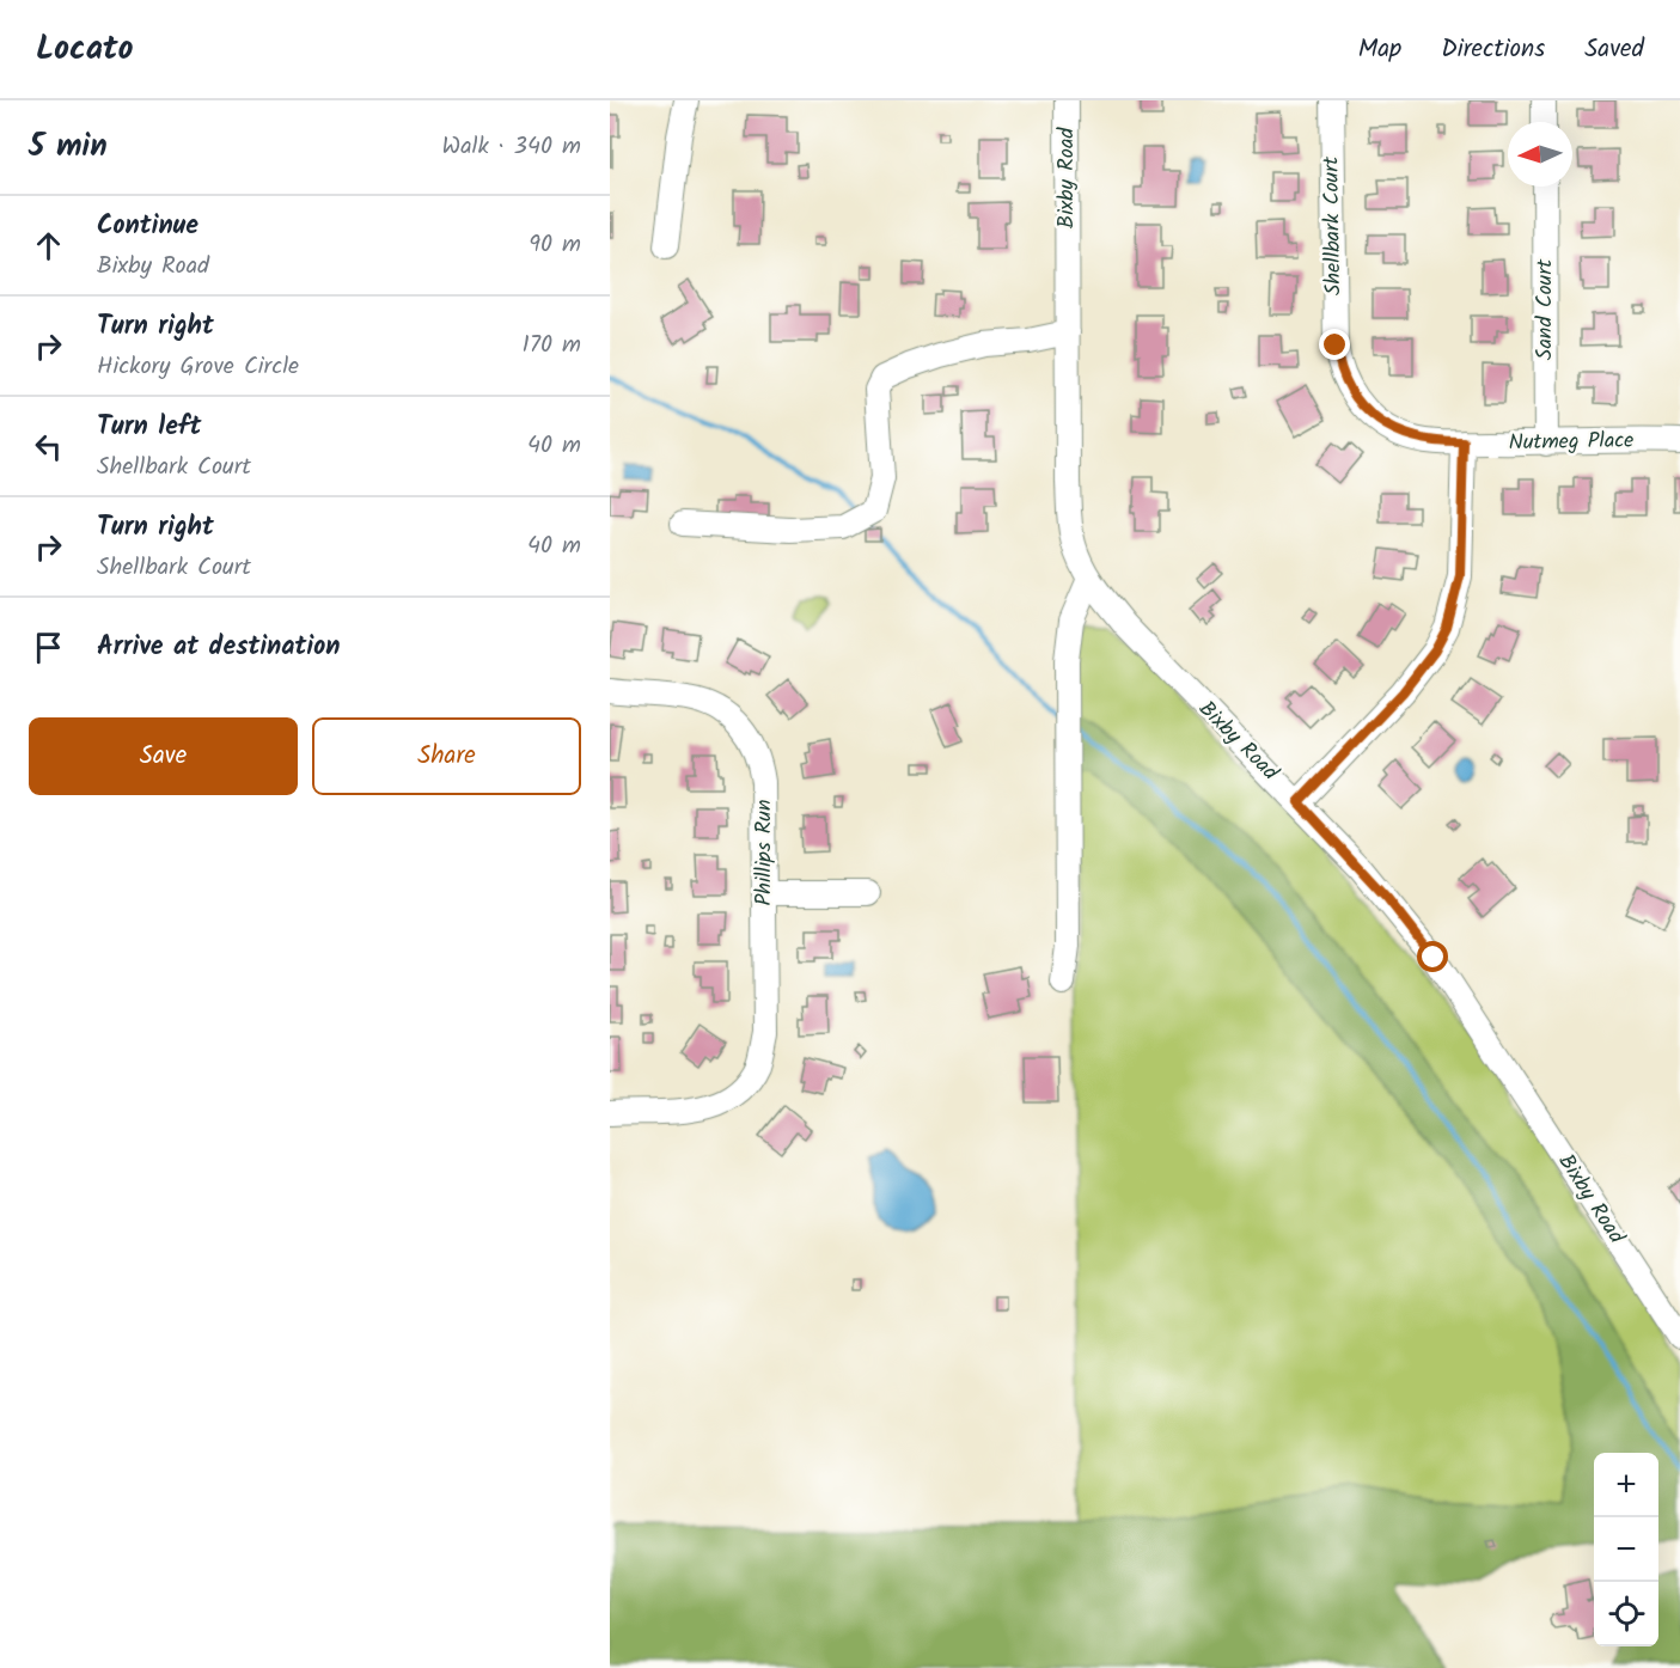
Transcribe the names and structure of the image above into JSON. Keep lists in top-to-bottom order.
{
  "streets": {
    "street": [
      "Bixby Road",
      "Shellbark Court",
      "Sand Court",
      "Nutmeg Place",
      "Phillips Run"
    ]
  },
  "crossings": [
    ["Shellbark Court", "Nutmeg Place"],
    ["Sand Court", "Nutmeg Place"]
  ],
  "north": "left",
  "page": {
    "header": "Locato",
    "nav": ["Map", "Directions", "Saved"],
    "heading": ["5 min", "Walk · 340 m"],
    "list": [
      ["Continue", "Bixby Road", "90 m"],
      ["Turn right", "Hickory Grove Circle", "170 m"],
      ["Turn left", "Shellbark Court", "40 m"],
      ["Turn right", "Shellbark Court", "40 m"],
      "Arrive at destination"
    ],
    "buttons": ["Save", "Share"],
    "map_buttons": ["+", "−"]
  }
}
